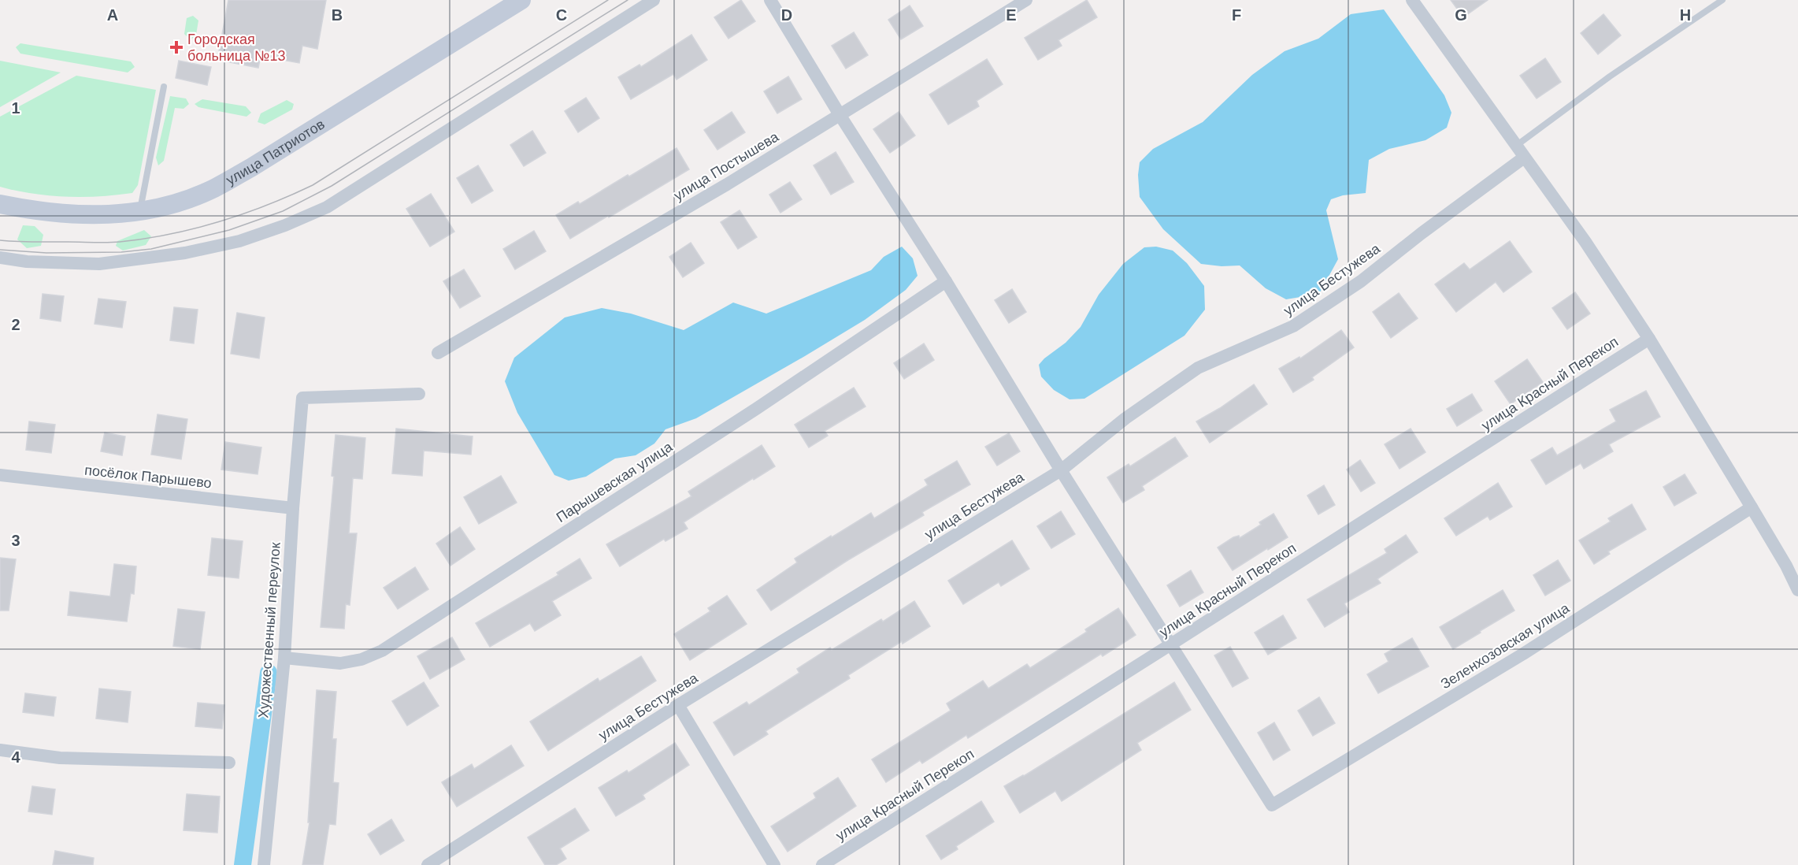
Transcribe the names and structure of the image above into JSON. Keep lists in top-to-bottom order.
{
  "streets": {
    "main road": ["улица Патриотов"],
    "street": [
      "улица Постышева",
      "улица Бестужева",
      "улица Красный Перекоп",
      "посёлок Парышево",
      "Парышевская улица",
      "Художественный переулок",
      "Зеленхозовская улица"
    ]
  },
  "crossings": [
    ["улица Красный Перекоп", "Зеленхозовская улица"],
    ["посёлок Парышево", "Художественный переулок"],
    ["Парышевская улица", "Художественный переулок"]
  ],
  "places": {
    "health": ["Городская больница №13"]
  },
  "grid": {
    "columns": [
      "A",
      "B",
      "C",
      "D",
      "E",
      "F",
      "G",
      "H"
    ],
    "rows": [
      "1",
      "2",
      "3",
      "4"
    ]
  }
}
